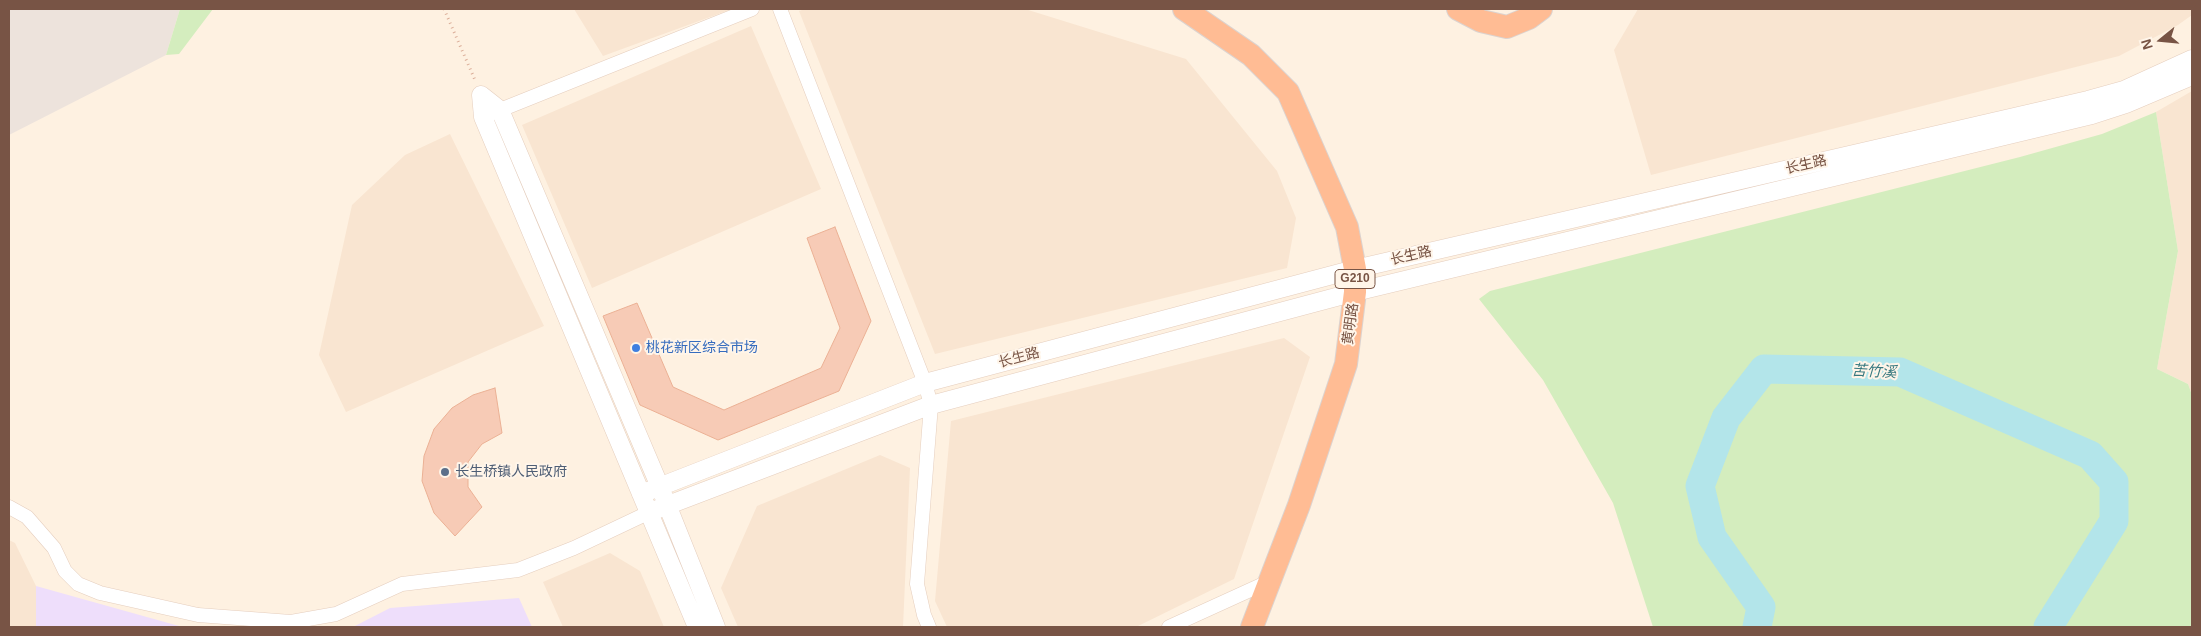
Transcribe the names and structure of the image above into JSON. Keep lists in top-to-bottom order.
{
  "streets": {
    "highway": ["G210", "黄明路"],
    "street": ["长生路"]
  },
  "crossings": [
    ["长生路", "黄明路"]
  ],
  "water": ["苦竹溪"],
  "places": ["桃花新区综合市场", "长生桥镇人民政府"],
  "north": "left"
}
